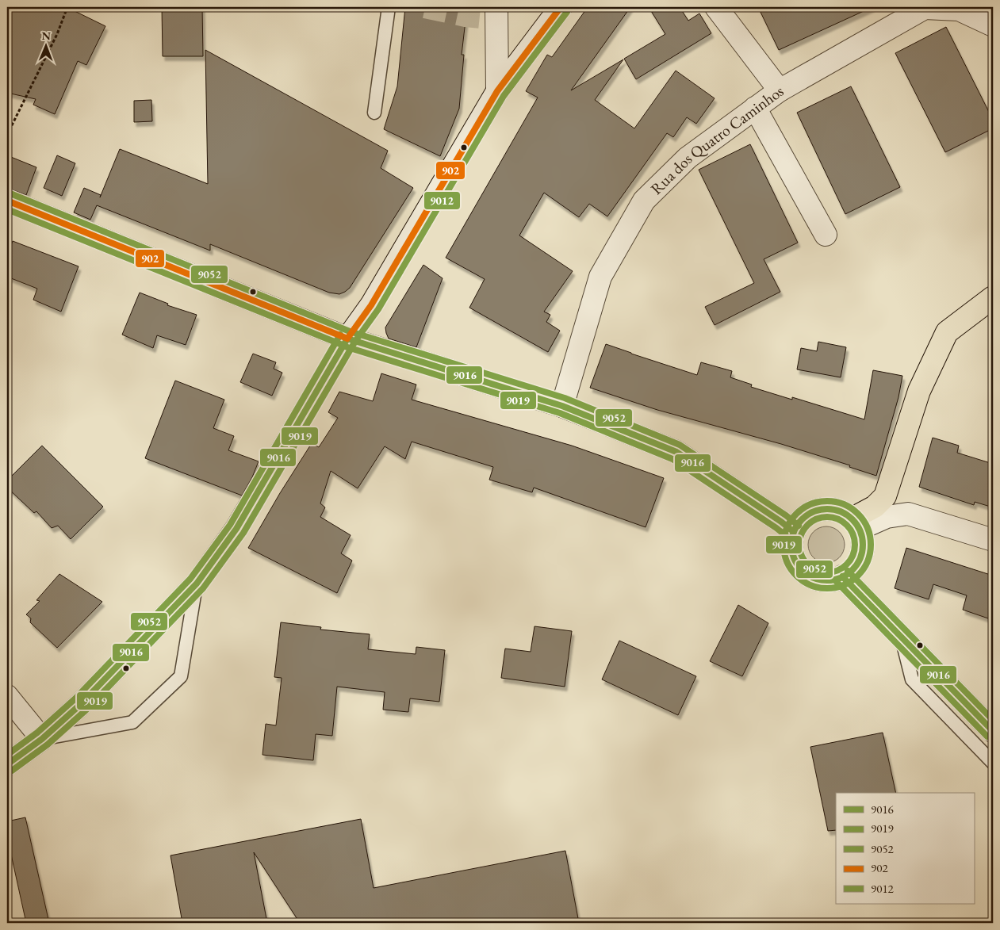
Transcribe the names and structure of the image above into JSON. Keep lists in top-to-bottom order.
{
  "streets": {
    "street": ["Rua dos Quatro Caminhos"]
  },
  "lines": [
    "transit line 902",
    "transit line 9012",
    "transit line 9052",
    "transit line 9016",
    "transit line 9019"
  ],
  "legend": [
    "9016",
    "9019",
    "9052",
    "902",
    "9012"
  ],
  "north": "top"
}
